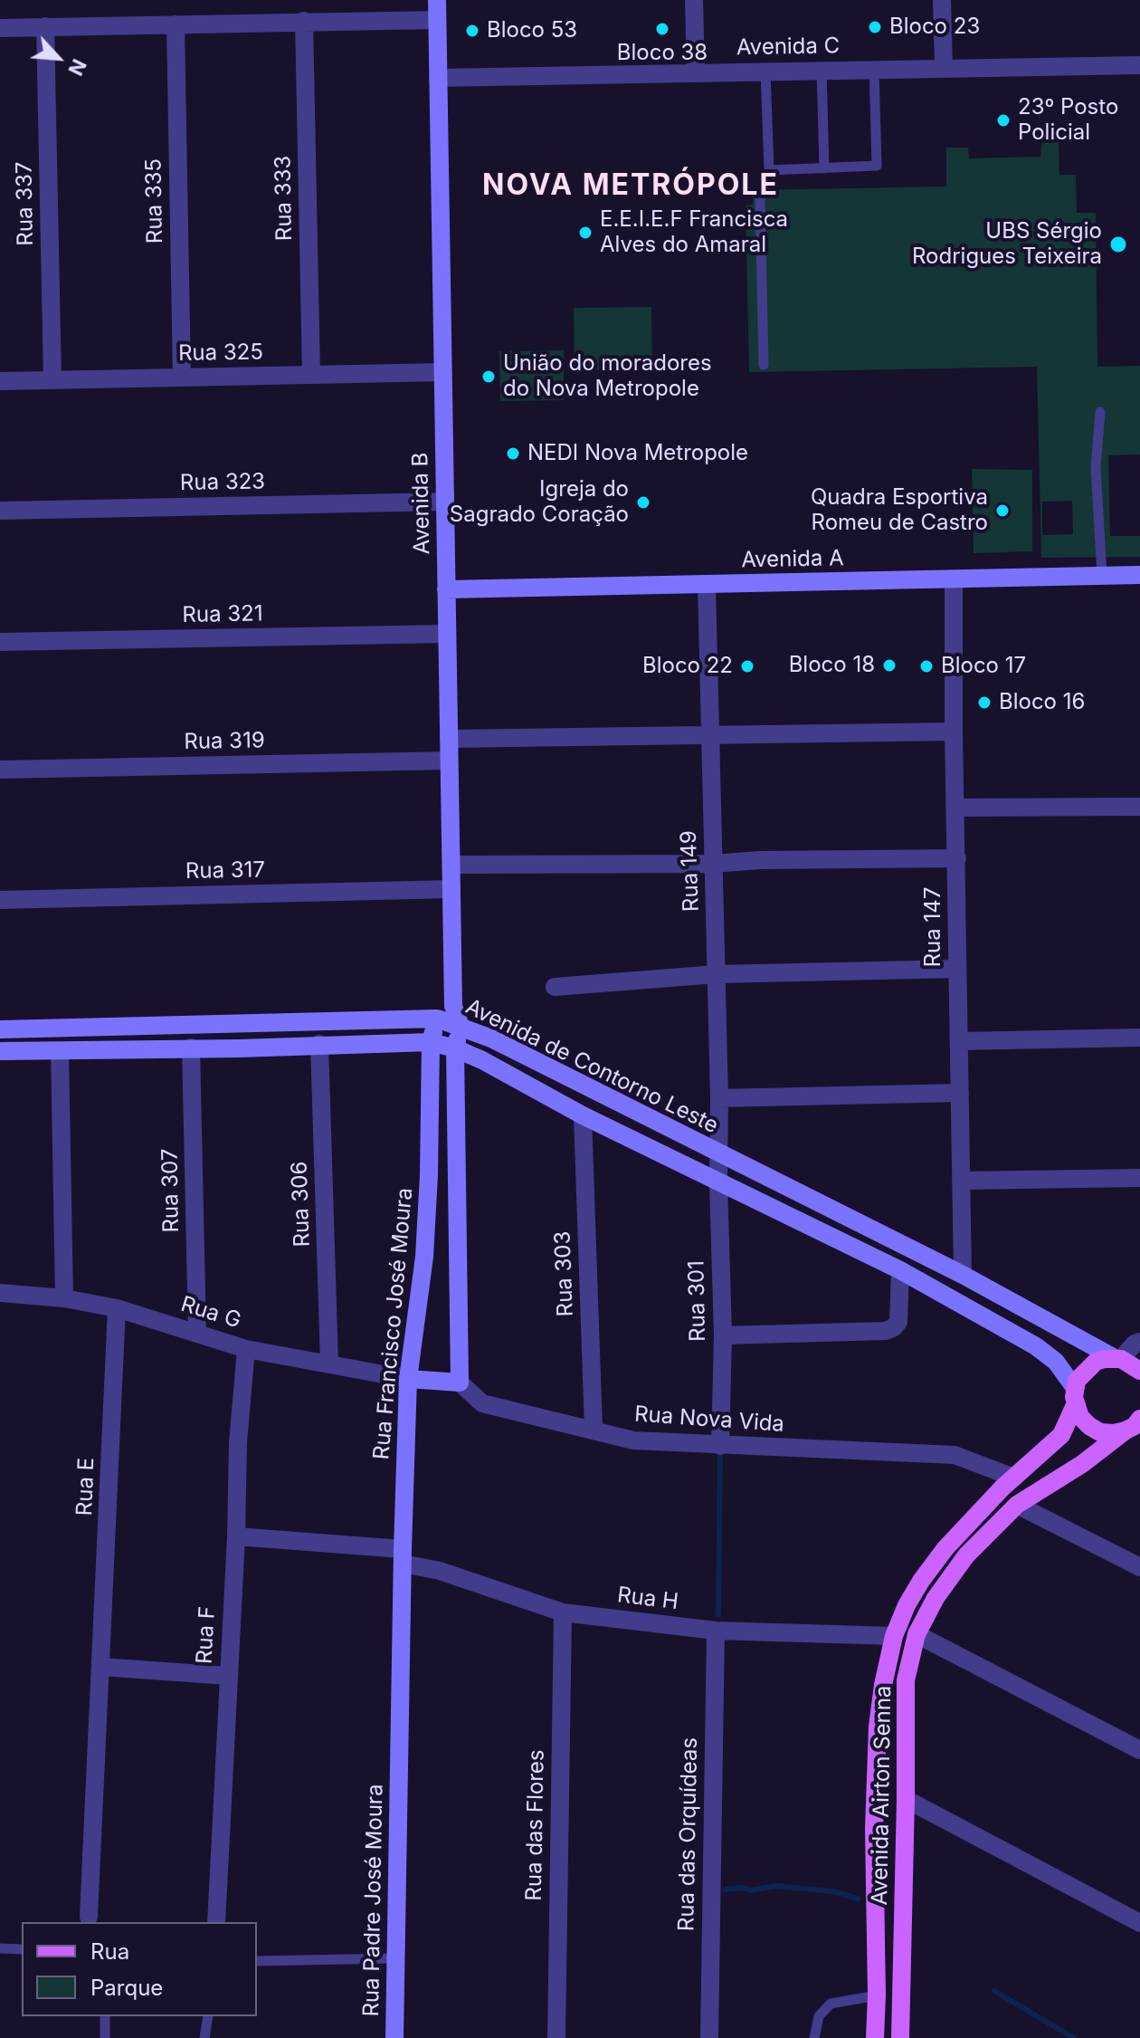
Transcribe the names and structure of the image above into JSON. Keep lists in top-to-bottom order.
{
  "streets": {
    "main road": ["Avenida Airton Senna"],
    "street": [
      "Avenida C",
      "Rua 333",
      "Rua 335",
      "Rua 337",
      "Rua 325",
      "Rua 323",
      "Avenida B",
      "Avenida A",
      "Rua 321",
      "Rua 319",
      "Rua 317",
      "Rua 149",
      "Rua 147",
      "Avenida de Contorno Leste",
      "Rua 307",
      "Rua 306",
      "Rua 303",
      "Rua 301",
      "Rua G",
      "Rua Francisco José Moura",
      "Rua Nova Vida",
      "Rua E",
      "Rua H",
      "Rua F",
      "Rua das Flores",
      "Rua das Orquídeas",
      "Rua Padre José Moura"
    ]
  },
  "crossings": [
    ["Avenida C", "Avenida B"],
    ["Rua 333", "Rua 325"],
    ["Rua 335", "Rua 325"],
    ["Rua 337", "Rua 325"],
    ["Rua 325", "Avenida B"],
    ["Rua 323", "Avenida B"],
    ["Avenida B", "Avenida A"],
    ["Avenida B", "Rua 321"],
    ["Avenida B", "Rua 319"],
    ["Avenida B", "Rua 317"],
    ["Avenida B", "Avenida de Contorno Leste"],
    ["Avenida A", "Rua 149"],
    ["Avenida A", "Rua 147"],
    ["Rua 149", "Avenida de Contorno Leste"],
    ["Rua 149", "Rua 301"],
    ["Rua 147", "Avenida de Contorno Leste"],
    ["Avenida de Contorno Leste", "Rua 307"],
    ["Avenida de Contorno Leste", "Rua 306"],
    ["Avenida de Contorno Leste", "Rua 303"],
    ["Avenida de Contorno Leste", "Rua 301"],
    ["Avenida de Contorno Leste", "Rua Francisco José Moura"],
    ["Avenida de Contorno Leste", "Avenida Airton Senna"],
    ["Rua 307", "Rua G"],
    ["Rua 306", "Rua G"],
    ["Rua 303", "Rua Nova Vida"],
    ["Rua 301", "Rua Nova Vida"],
    ["Rua G", "Rua Francisco José Moura"],
    ["Rua G", "Rua E"],
    ["Rua G", "Rua F"],
    ["Rua Francisco José Moura", "Rua H"],
    ["Rua Francisco José Moura", "Rua Padre José Moura"],
    ["Rua Nova Vida", "Avenida Airton Senna"],
    ["Rua H", "Rua F"],
    ["Rua H", "Avenida Airton Senna"],
    ["Rua H", "Rua das Flores"],
    ["Rua H", "Rua das Orquídeas"]
  ],
  "districts": ["NOVA METRÓPOLE"],
  "places": [
    "Bloco 23",
    "Bloco 38",
    "Bloco 53",
    "23º Posto Policial",
    "E.E.I.E.F Francisca Alves do Amaral",
    "UBS Sérgio Rodrigues Teixeira",
    "União do moradores do Nova Metropole",
    "NEDI Nova Metropole",
    "Igreja do Sagrado Coração",
    "Quadra Esportiva Romeu de Castro",
    "Bloco 18",
    "Bloco 22",
    "Bloco 17",
    "Bloco 16"
  ],
  "legend": ["Rua", "Parque"],
  "north": "bottom right"
}
